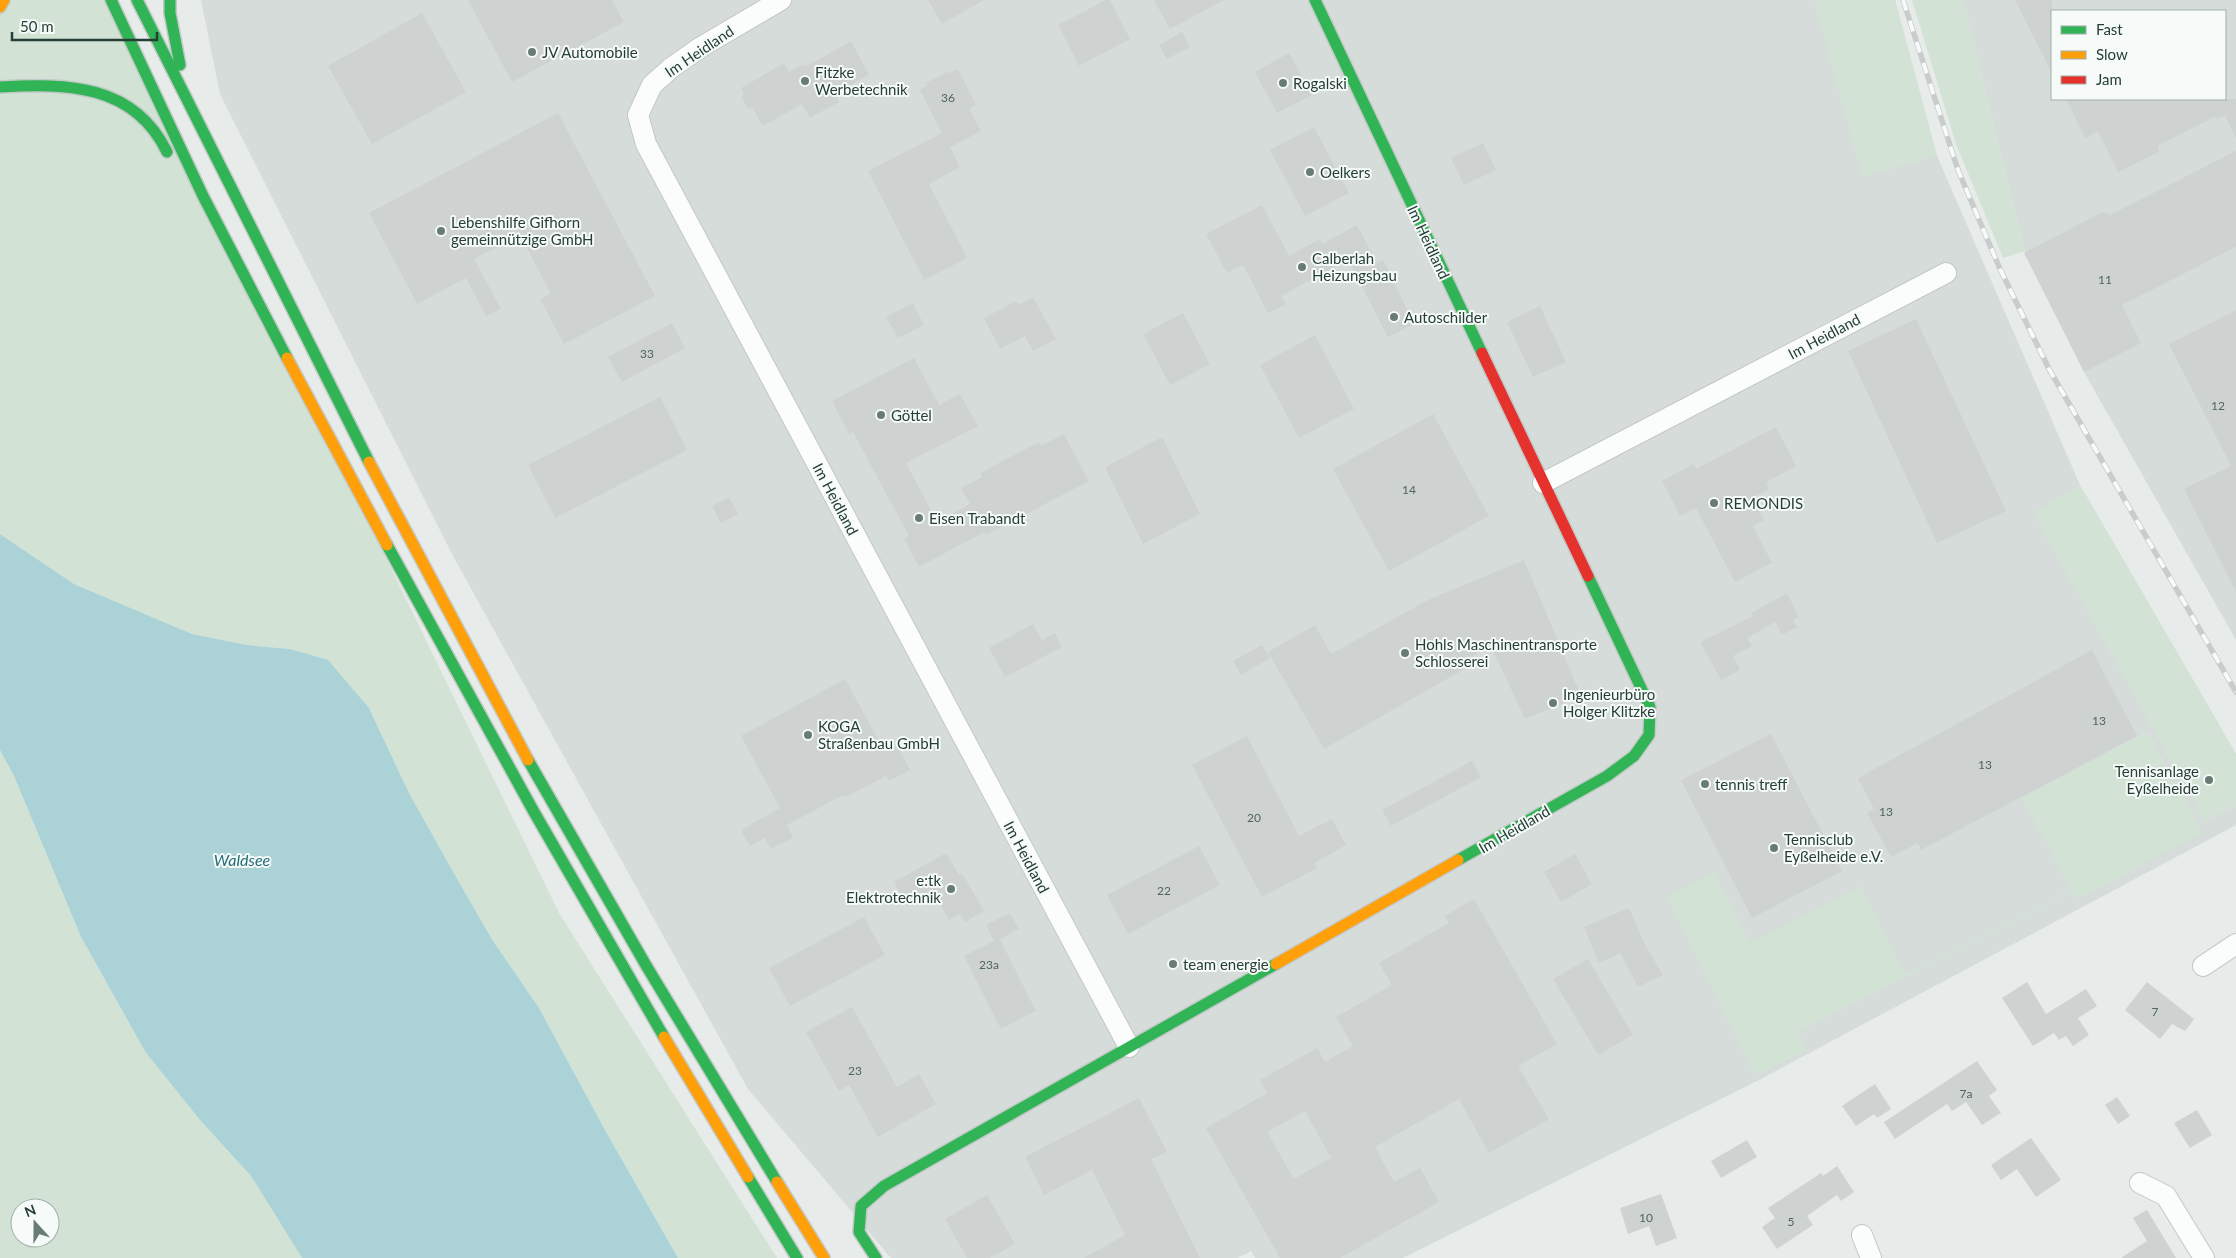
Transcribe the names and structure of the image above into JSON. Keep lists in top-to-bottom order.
{
  "streets": {
    "main road": ["Im Heidland"]
  },
  "water": ["Waldsee"],
  "places": [
    "JV Automobile",
    "Fitzke Werbetechnik",
    "Rogalski",
    "Oelkers",
    "Lebenshilfe Gifhorn gemeinnützige GmbH",
    "Calberlah Heizungsbau",
    "Autoschilder",
    "Göttel",
    "REMONDIS",
    "Eisen Trabandt",
    "Hohls Maschinentransporte Schlosserei",
    "Ingenieurbüro Holger Klitzke",
    "KOGA Straßenbau GmbH",
    "Tennisanlage Eyßelheide",
    "tennis treff",
    "Tennisclub Eyßelheide e.V.",
    "e:tk Elektrotechnik",
    "team energie"
  ],
  "house_numbers": [
    "36",
    "11",
    "33",
    "12",
    "14",
    "13",
    "13",
    "13",
    "20",
    "22",
    "23a",
    "7",
    "23",
    "7a",
    "10",
    "5"
  ],
  "legend": ["Fast", "Slow", "Jam"],
  "scale_bar": "50 m",
  "north": "top"
}
